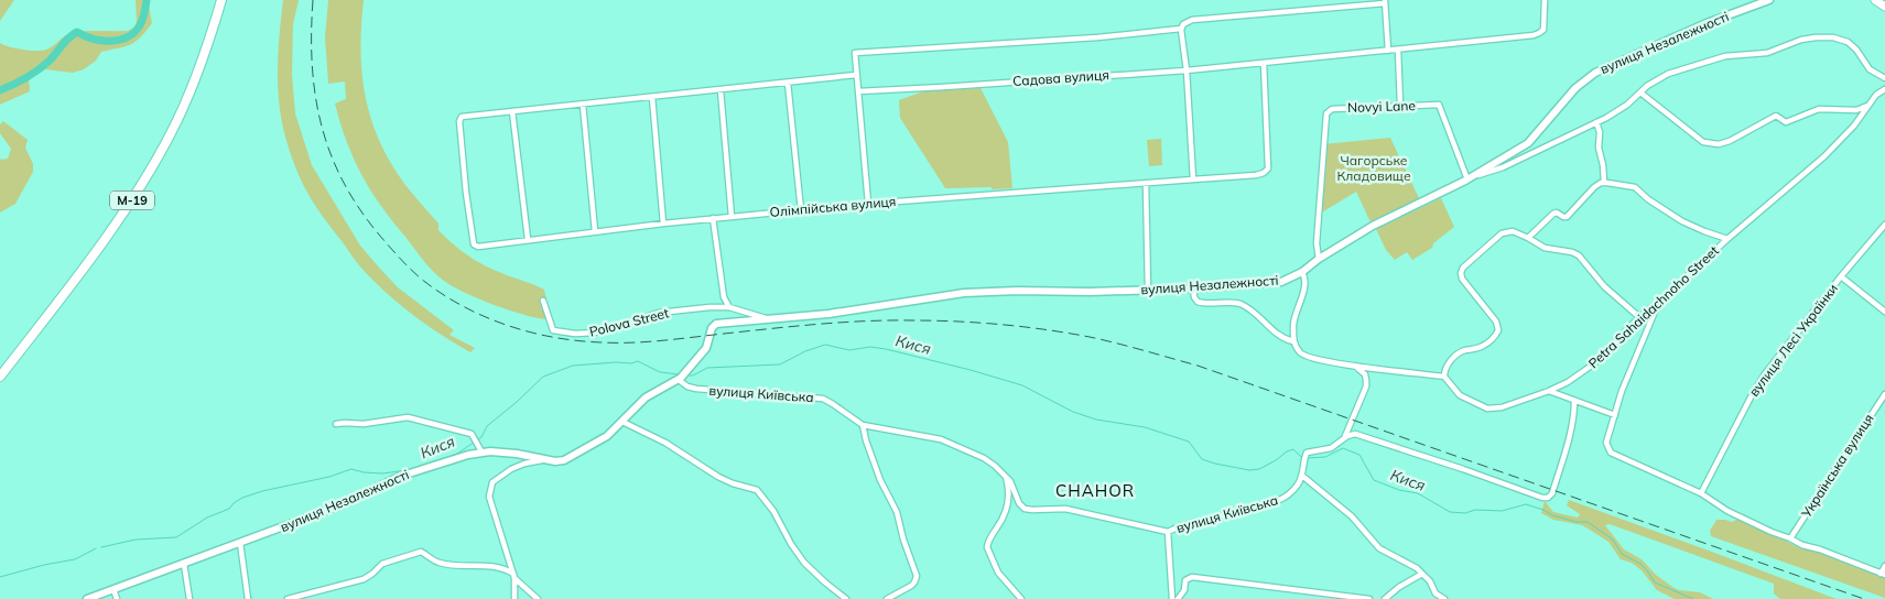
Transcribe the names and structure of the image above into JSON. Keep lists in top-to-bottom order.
{
  "streets": {
    "highway": ["М-19"],
    "street": [
      "вулиця Незалежності",
      "Садова вулиця",
      "Novyi Lane",
      "Олімпійська вулиця",
      "Petra Sahaidachnoho Street",
      "Polova Street",
      "вулиця Лесі Українки",
      "вулиця Київська",
      "Українська вулиця"
    ]
  },
  "crossings": [
    ["вулиця Незалежності", "Novyi Lane"],
    ["вулиця Незалежності", "Polova Street"],
    ["вулиця Незалежності", "вулиця Київська"],
    ["Садова вулиця", "Олімпійська вулиця"]
  ],
  "districts": ["CHAHOR"],
  "water": ["Кися"],
  "parks": ["Чагорське Кладовище"]
}
